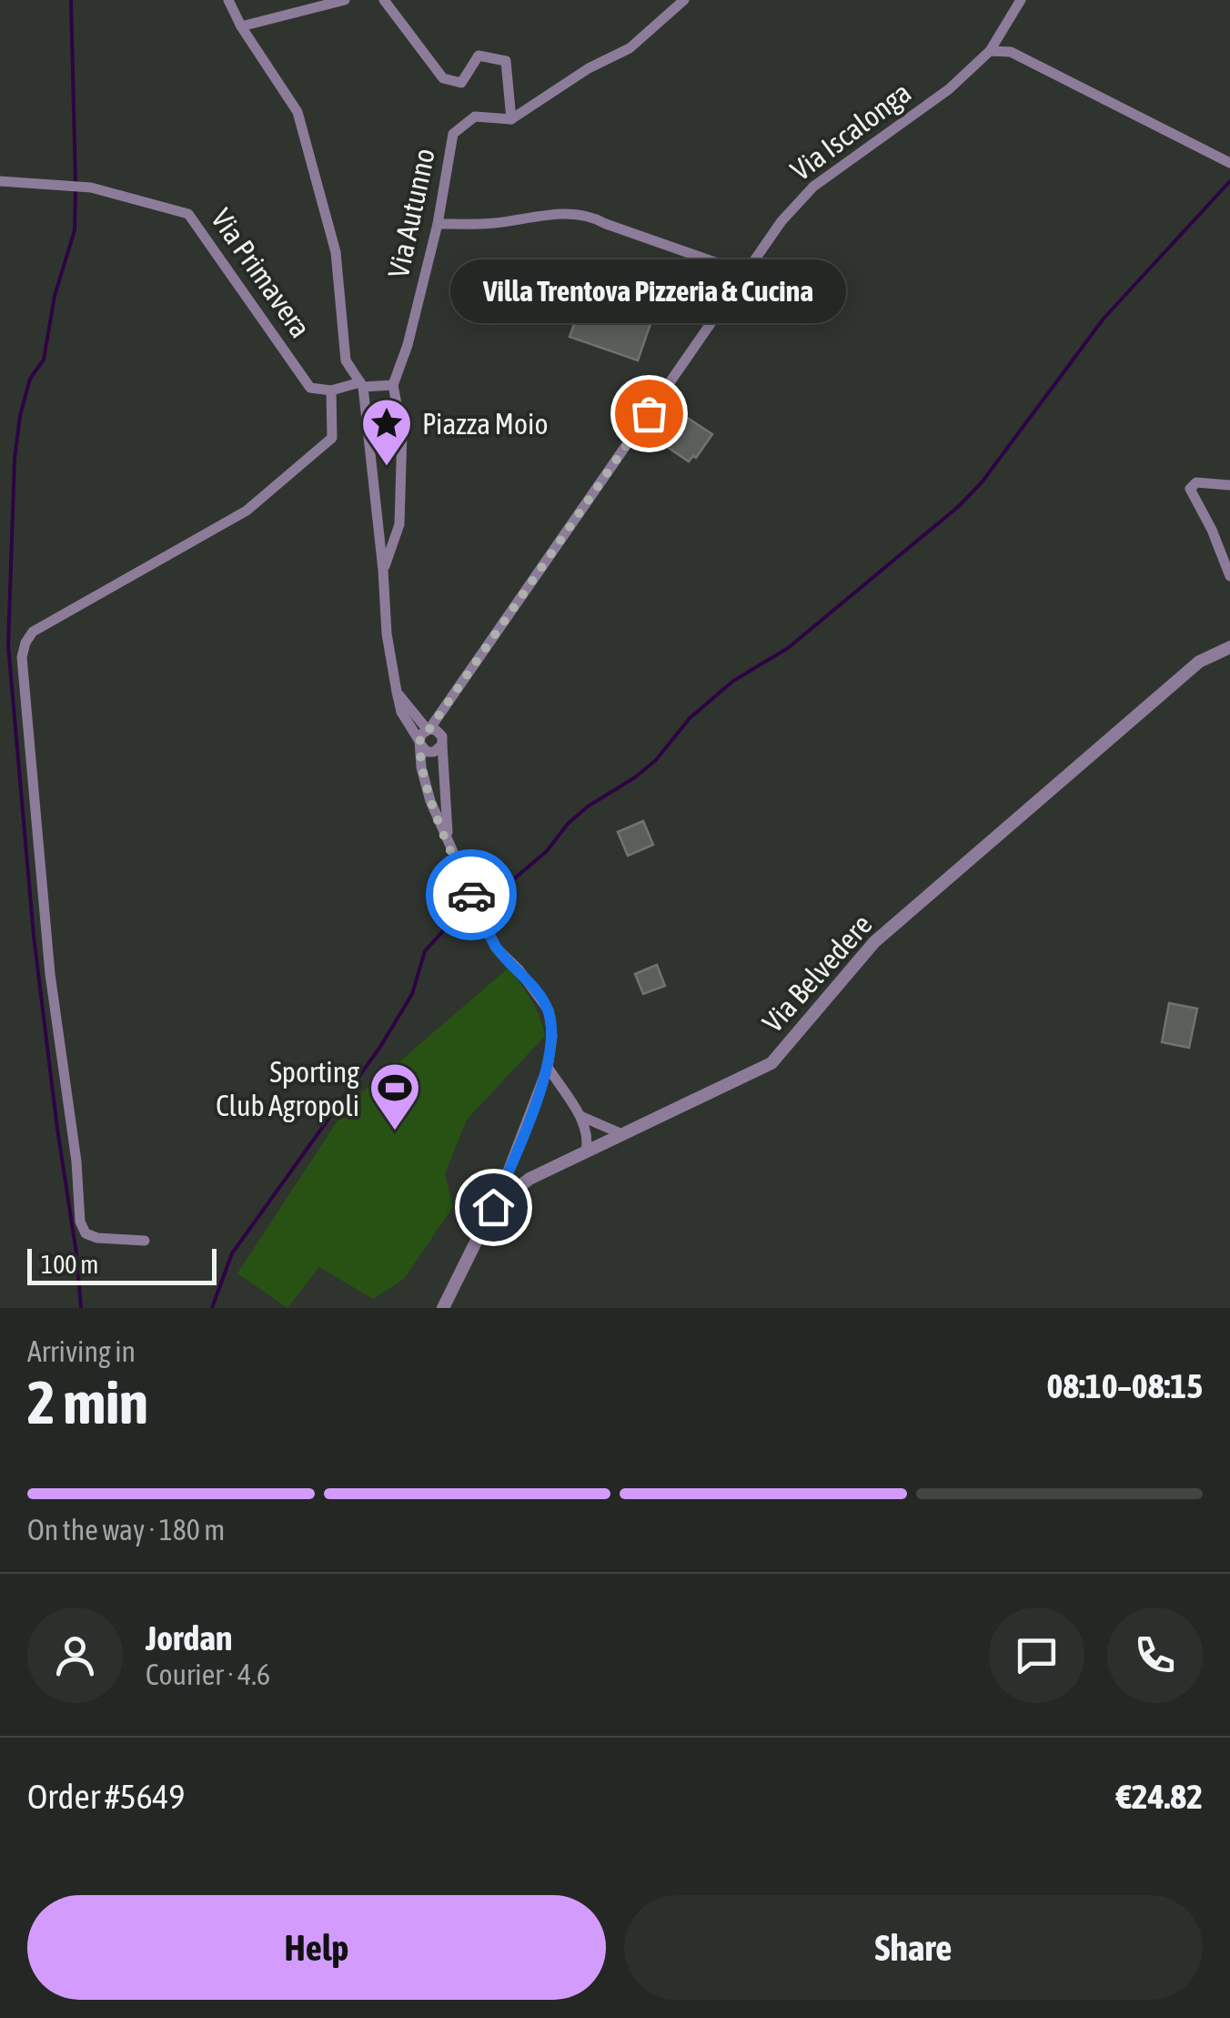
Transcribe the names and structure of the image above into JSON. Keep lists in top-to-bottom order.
{
  "streets": {
    "street": [
      "Via Iscalonga",
      "Via Autunno",
      "Via Primavera",
      "Via Belvedere"
    ]
  },
  "places": {
    "other": ["Villa Trentova Pizzeria & Cucina"],
    "place": ["Piazza Moio"],
    "sports": ["Sporting Club Agropoli"]
  },
  "scale_bar": "100 m",
  "page": {
    "bubble": "Villa Trentova Pizzeria & Cucina",
    "scale": "100 m",
    "heading": ["2 min", "Arriving in", "08:10–08:15"],
    "panel": [
      "Jordan",
      "Courier · 4.6",
      "Order #5649",
      "€24.82"
    ],
    "bar": "On the way · 180 m",
    "buttons": ["Help", "Share"]
  }
}
